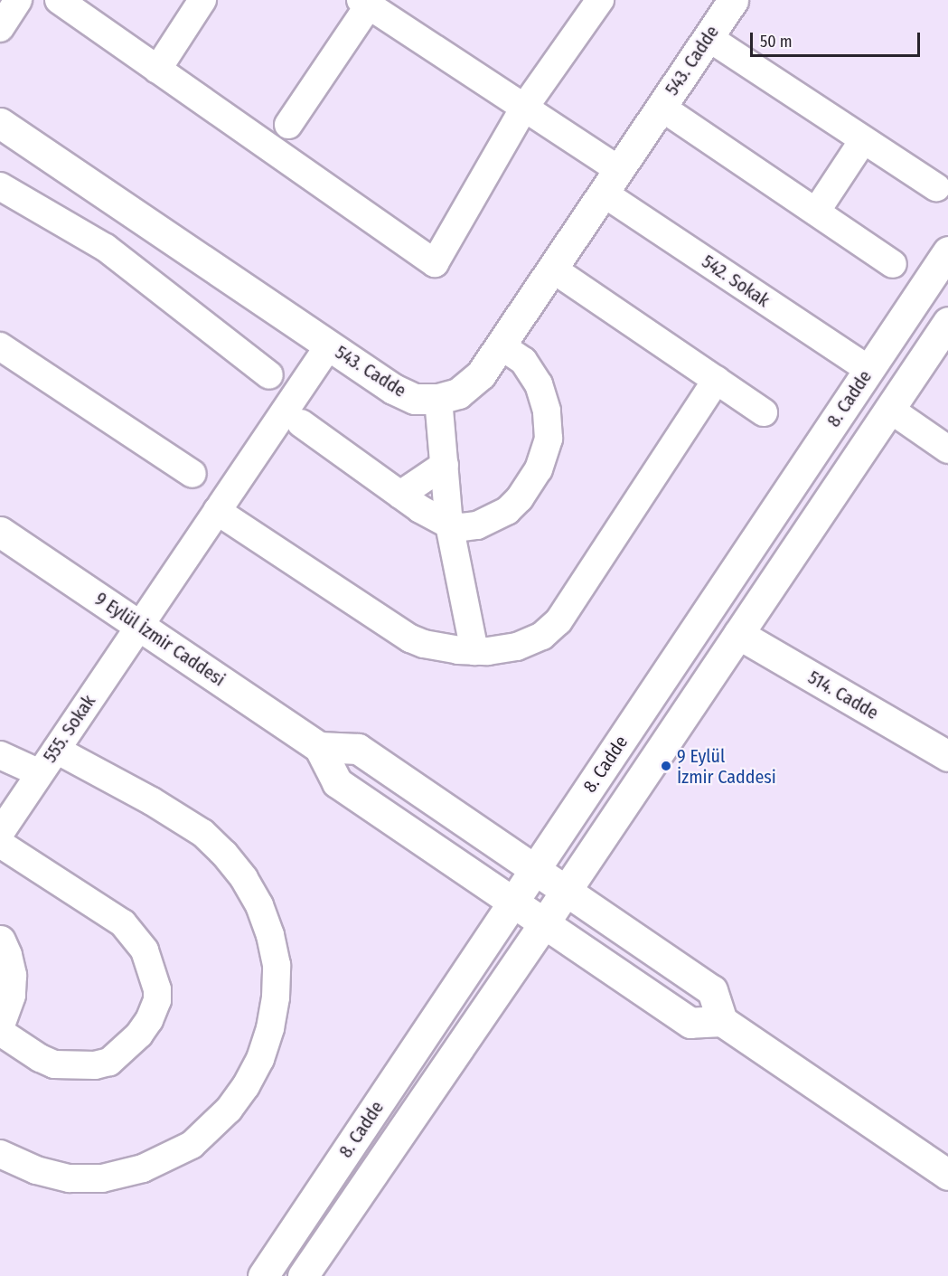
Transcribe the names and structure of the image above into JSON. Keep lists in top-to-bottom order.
{
  "streets": {
    "main road": [
      "543. Cadde",
      "8. Cadde",
      "9 Eylül İzmir Caddesi",
      "514. Cadde"
    ],
    "street": ["542. Sokak", "555. Sokak"]
  },
  "crossings": [
    ["543. Cadde", "542. Sokak"],
    ["543. Cadde", "555. Sokak"],
    ["542. Sokak", "8. Cadde"],
    ["8. Cadde", "9 Eylül İzmir Caddesi"],
    ["8. Cadde", "514. Cadde"],
    ["9 Eylül İzmir Caddesi", "555. Sokak"]
  ],
  "places": ["9 Eylül İzmir Caddesi"],
  "scale_bar": "50 m"
}
